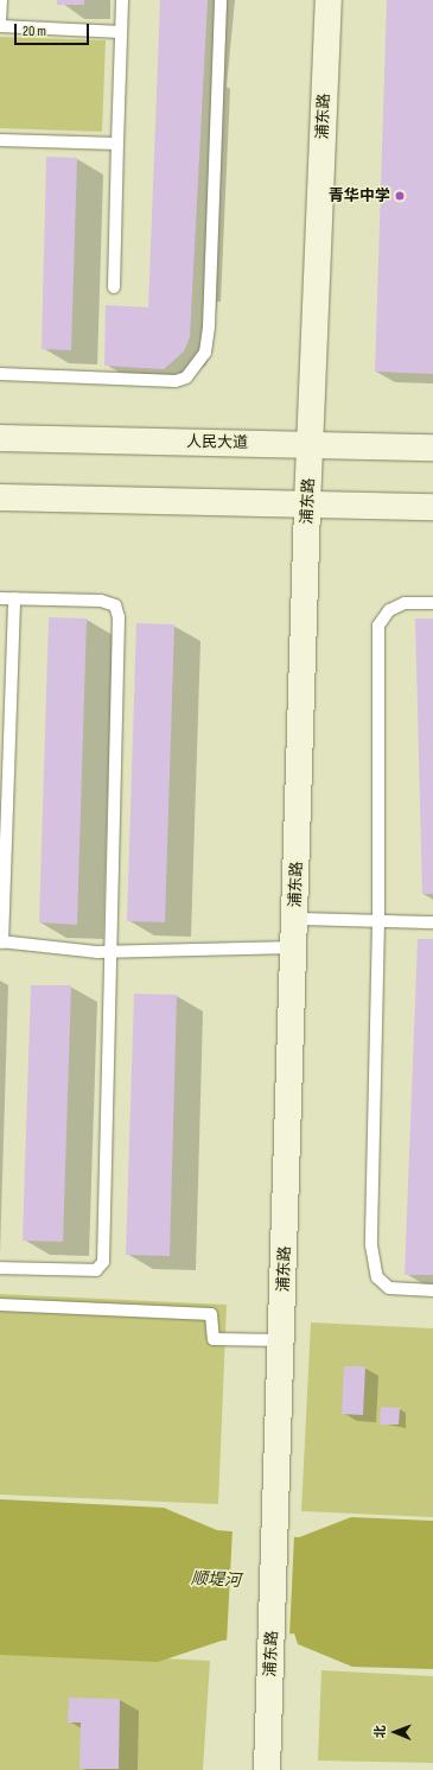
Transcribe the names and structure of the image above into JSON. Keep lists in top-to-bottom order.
{
  "streets": {
    "street": ["浦东路", "人民大道"]
  },
  "crossings": [
    ["浦东路", "人民大道"]
  ],
  "water": ["顺堤河"],
  "places": ["青华中学"],
  "scale_bar": "20 m",
  "north": "left"
}
